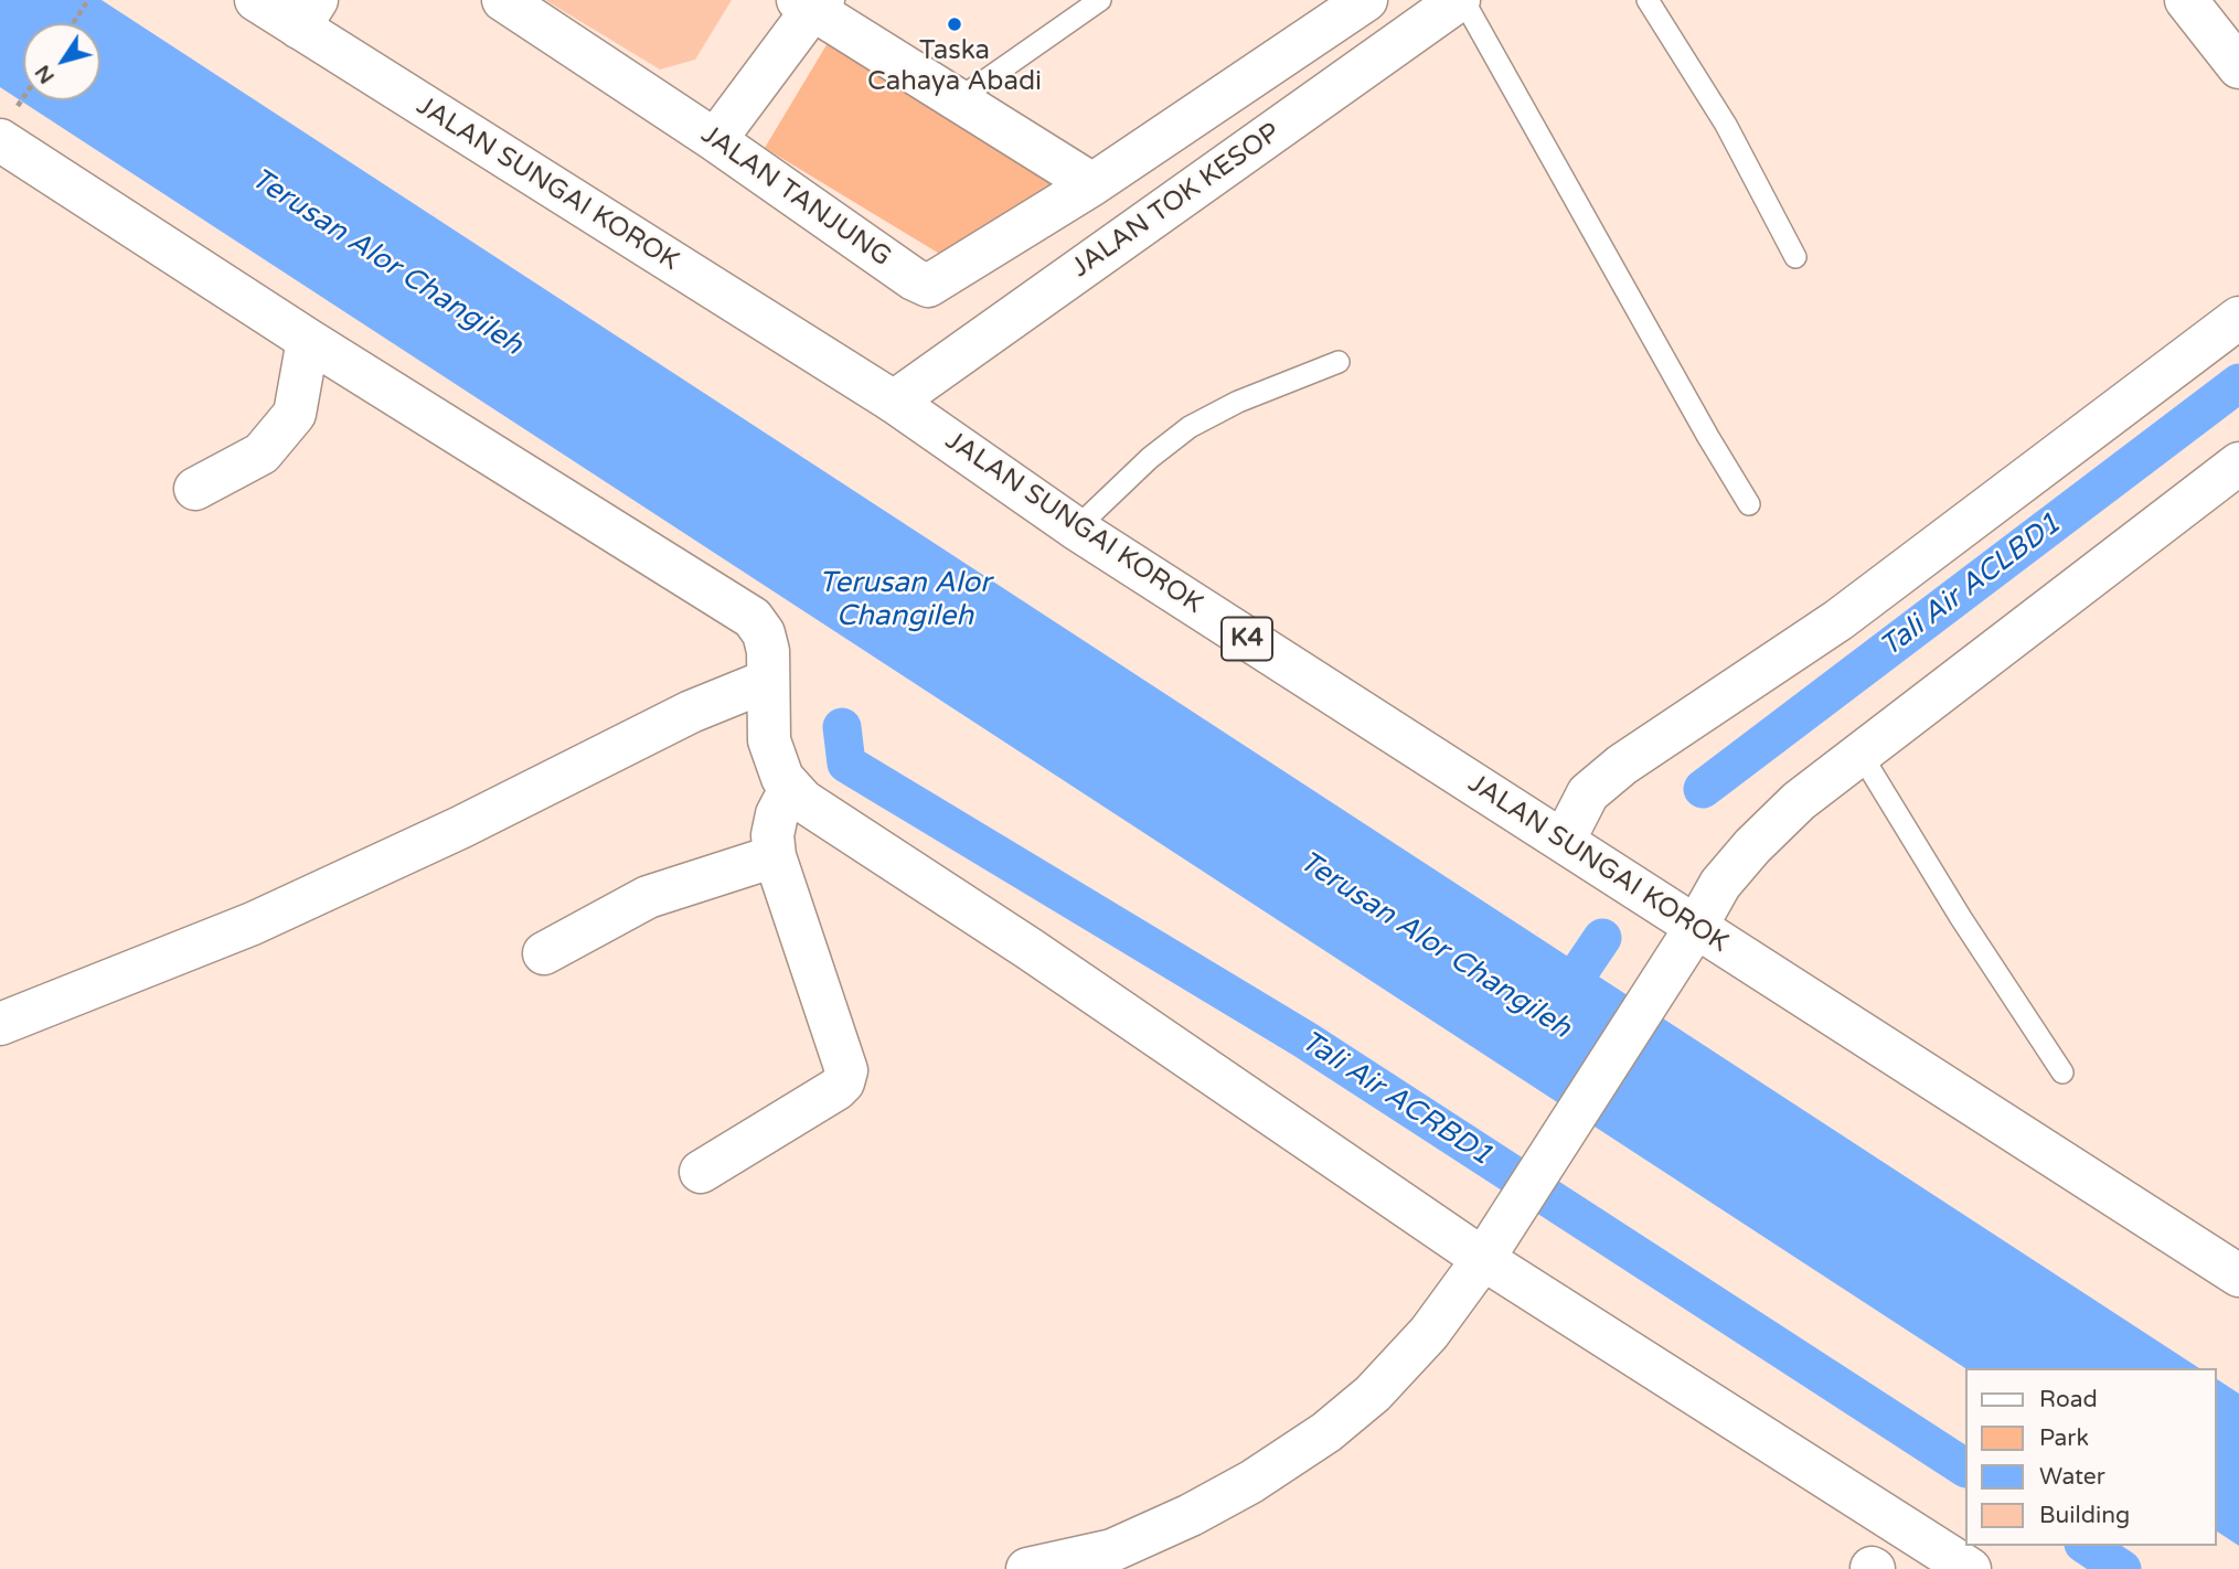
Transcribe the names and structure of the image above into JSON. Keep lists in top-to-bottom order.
{
  "streets": {
    "street": [
      "JALAN SUNGAI KOROK",
      "JALAN TANJUNG",
      "JALAN TOK KESOP",
      "K4"
    ]
  },
  "crossings": [
    ["JALAN SUNGAI KOROK", "JALAN TOK KESOP"]
  ],
  "water": ["Terusan Alor Changileh", "Tali Air ACLBD1", "Tali Air ACRBD1"],
  "places": ["Taska Cahaya Abadi"],
  "legend": [
    "Road",
    "Park",
    "Water",
    "Building"
  ],
  "north": "bottom left"
}
